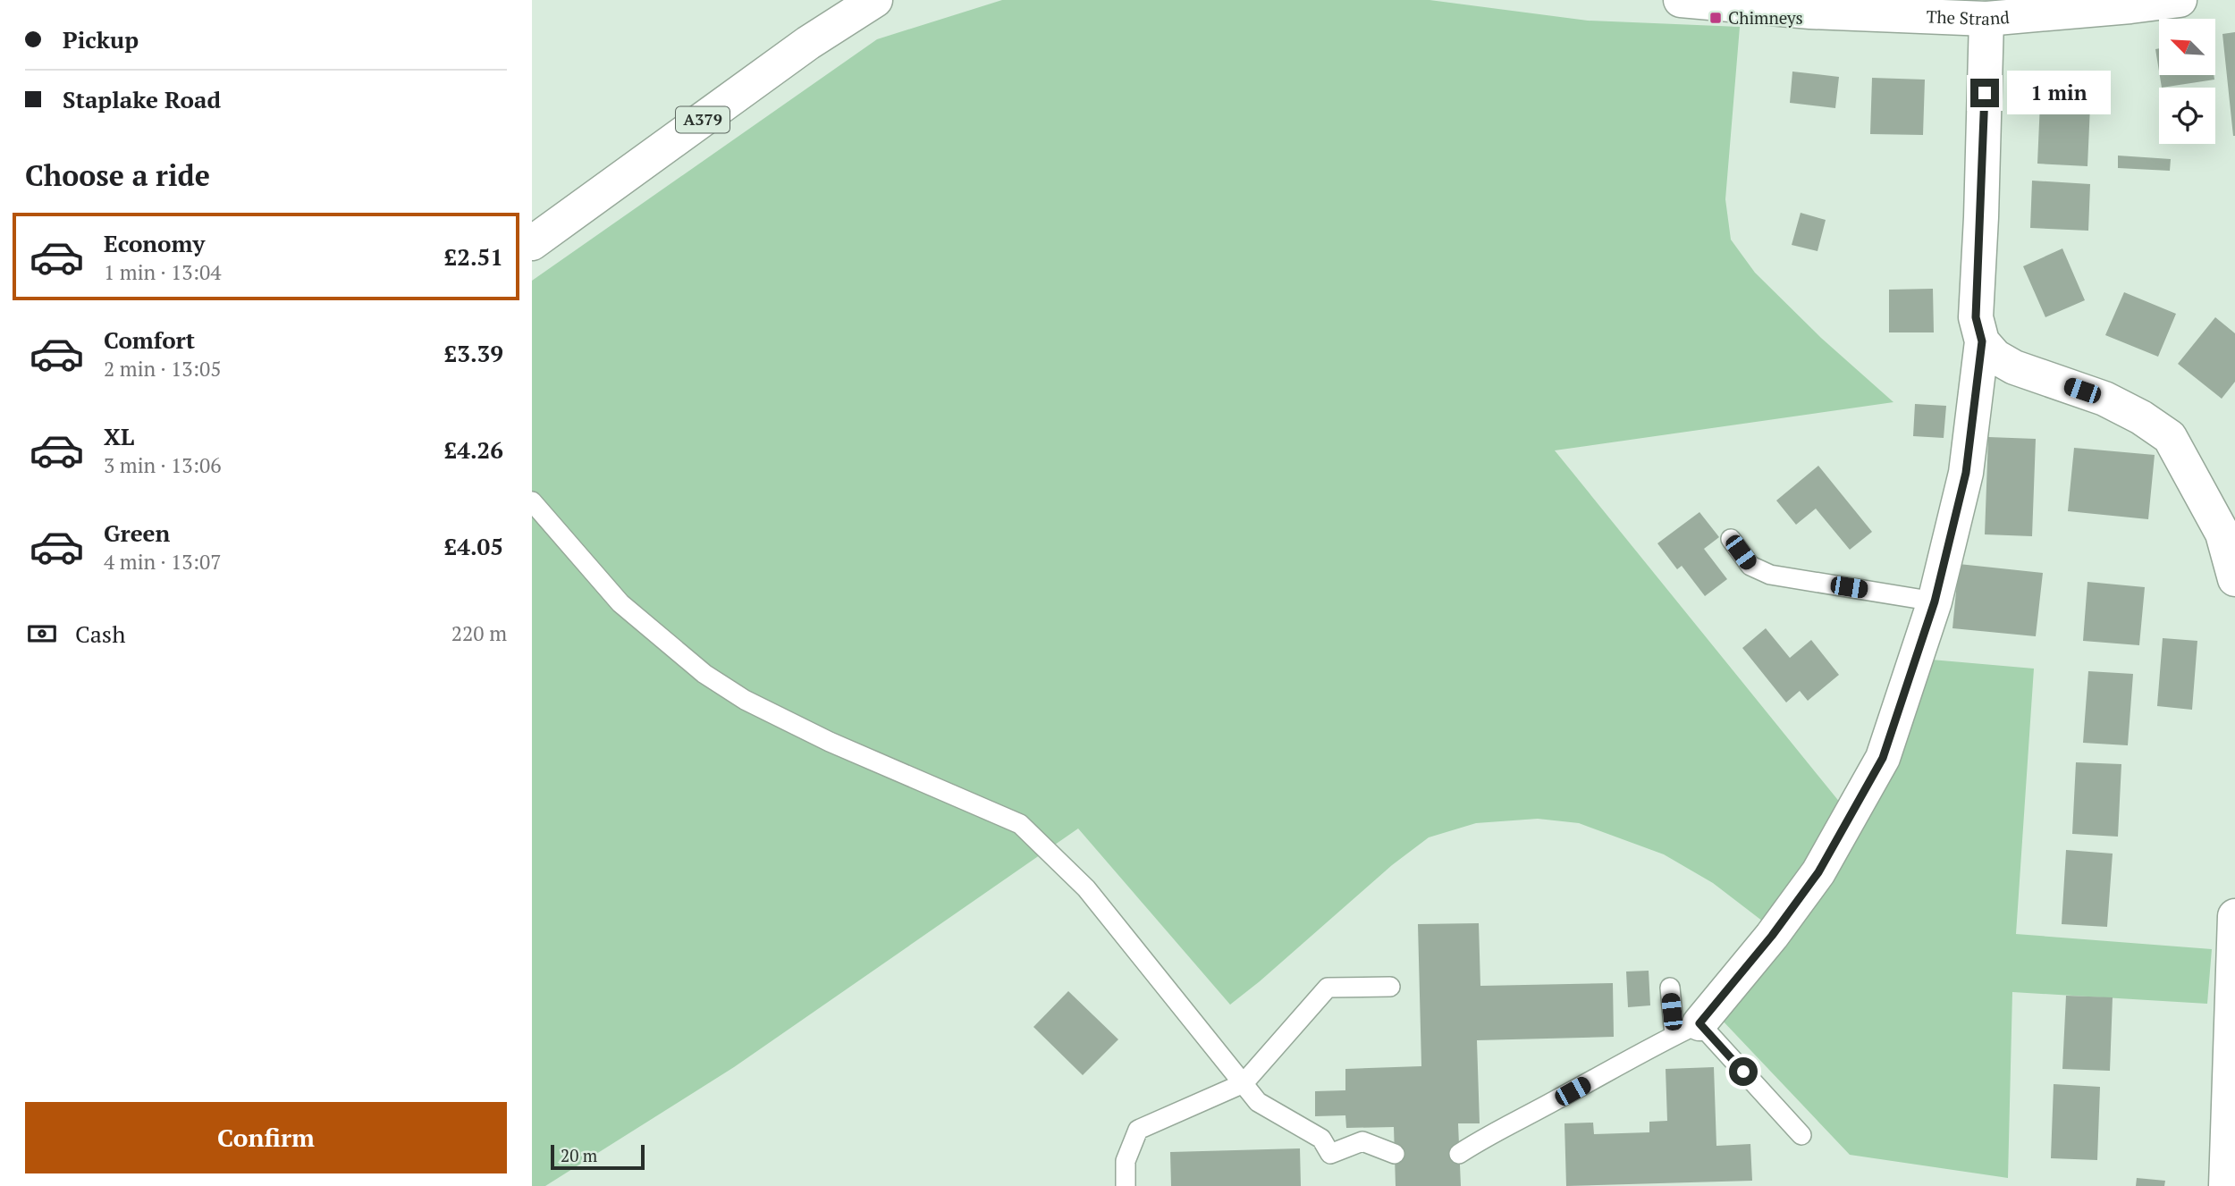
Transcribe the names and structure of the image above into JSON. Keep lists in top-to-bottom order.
{
  "streets": {
    "street": ["The Strand", "A379"]
  },
  "places": {
    "transit": ["Chimneys"]
  },
  "scale_bar": "20 m",
  "north": "top left",
  "page": {
    "banner": ["Pickup", "Staplake Road"],
    "bubble": "1 min",
    "heading": "Choose a ride",
    "list": [
      {
        "name": "Economy",
        "note": "1 min · 13:04",
        "value": "£2.51"
      },
      {
        "name": "Comfort",
        "note": "2 min · 13:05",
        "value": "£3.39"
      },
      {
        "name": "XL",
        "note": "3 min · 13:06",
        "value": "£4.26"
      },
      {
        "name": "Green",
        "note": "4 min · 13:07",
        "value": "£4.05"
      }
    ],
    "pay": ["Cash", "220 m"],
    "buttons": "Confirm",
    "scale": "20 m"
  }
}
